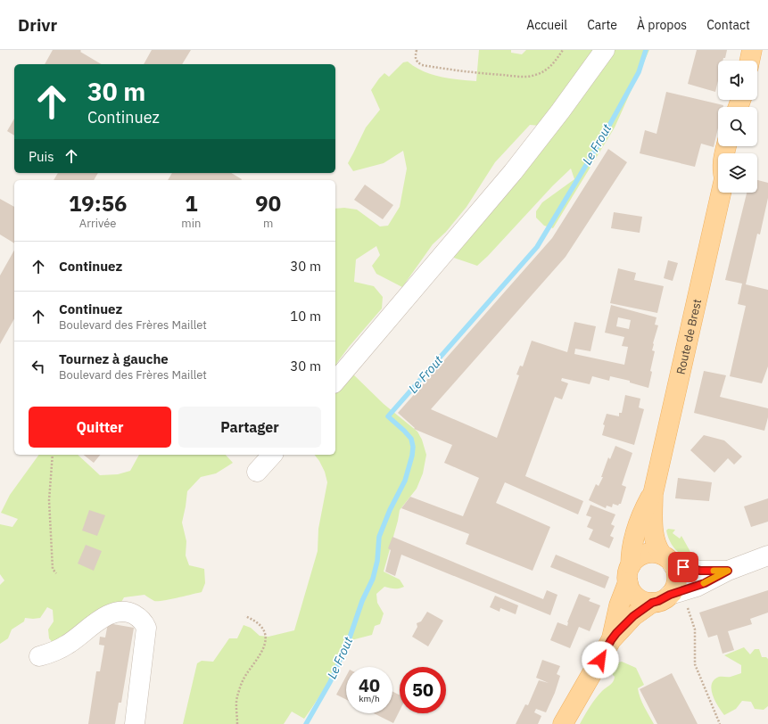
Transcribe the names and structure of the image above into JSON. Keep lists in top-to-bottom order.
{
  "streets": {
    "main road": ["Route de Brest"]
  },
  "water": ["Le Frout"],
  "page": {
    "header": "Drivr",
    "nav": [
      "Accueil",
      "Carte",
      "À propos",
      "Contact"
    ],
    "turn": ["30 m", "Continuez"],
    "then": "Puis",
    "eta": [
      "19:56",
      "Arrivée",
      "1",
      "min",
      "90",
      "m"
    ],
    "list": [
      {
        "name": "Continuez",
        "value": "30 m"
      },
      {
        "name": "Continuez",
        "note": "Boulevard des Frères Maillet",
        "value": "10 m"
      },
      {
        "name": "Tournez à gauche",
        "note": "Boulevard des Frères Maillet",
        "value": "30 m"
      }
    ],
    "buttons": ["Quitter", "Partager"],
    "speed": "40 km/h",
    "limit": "50"
  }
}
